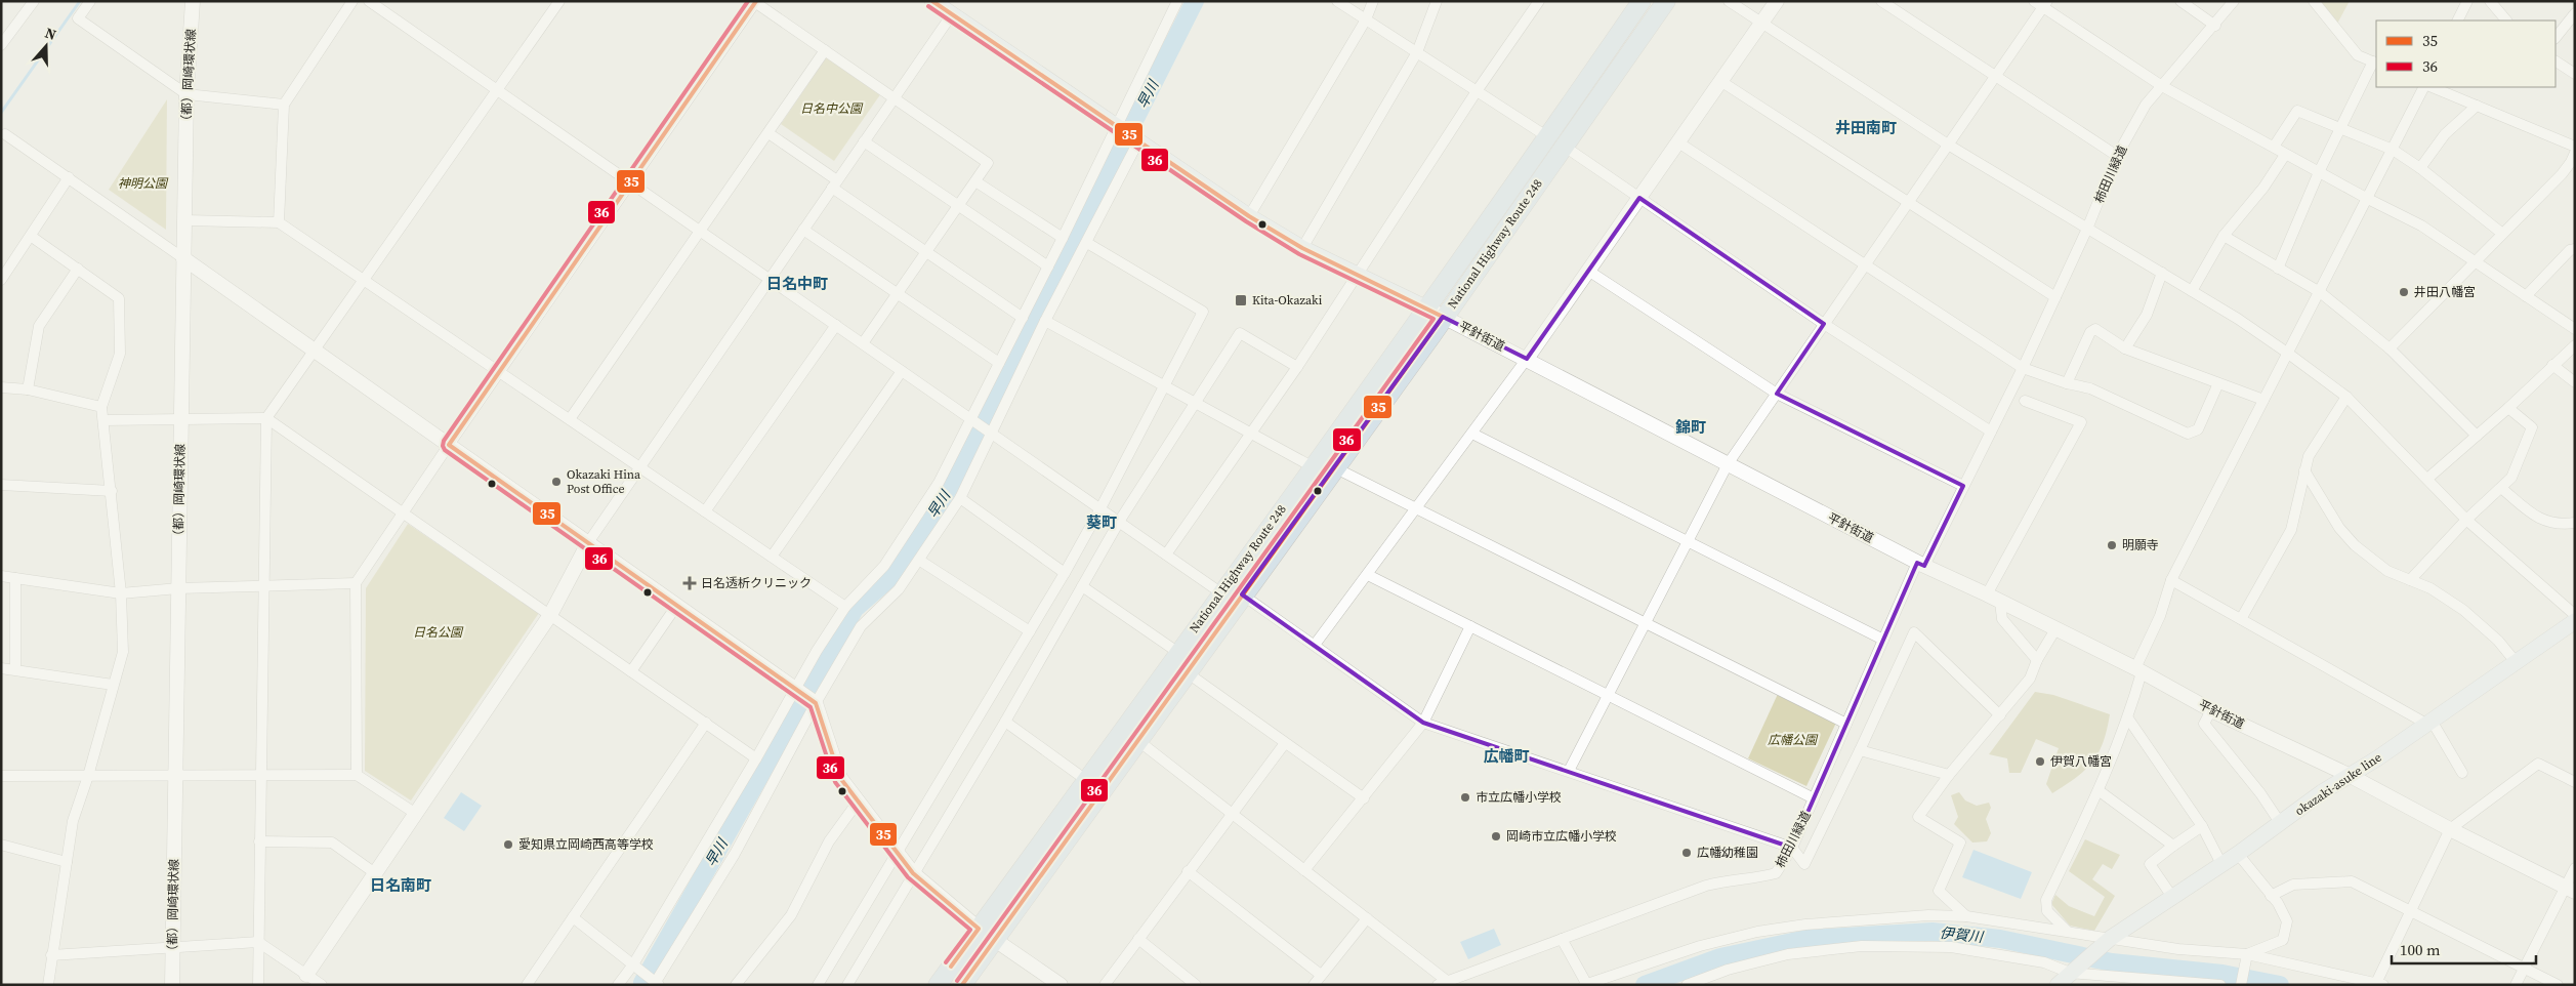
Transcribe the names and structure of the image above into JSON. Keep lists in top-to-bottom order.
{
  "streets": {
    "highway": ["National Highway Route 248"],
    "main road": ["平針街道", "okazaki-asuke line"],
    "street": ["（都）岡崎環状線", "柿田川緑道"]
  },
  "crossings": [
    ["柿田川緑道", "平針街道"],
    ["National Highway Route 248", "平針街道"],
    ["平針街道", "okazaki-asuke line"]
  ],
  "districts": [
    "井田南町",
    "日名中町",
    "錦町",
    "葵町",
    "広幡町",
    "日名南町"
  ],
  "water": ["早川", "伊賀川"],
  "parks": [
    "日名中公園",
    "神明公園",
    "日名公園",
    "広幡公園"
  ],
  "places": {
    "other": [
      "井田八幡宮",
      "Okazaki Hina Post Office",
      "明願寺",
      "伊賀八幡宮",
      "市立広幡小学校",
      "岡崎市立広幡小学校",
      "愛知県立岡崎西高等学校",
      "広幡幼稚園"
    ],
    "transit": ["Kita-Okazaki"],
    "health": ["日名透析クリニック"]
  },
  "lines": ["transit line 35", "transit line 36"],
  "legend": ["35", "36"],
  "scale_bar": "100 m",
  "north": "top"
}
